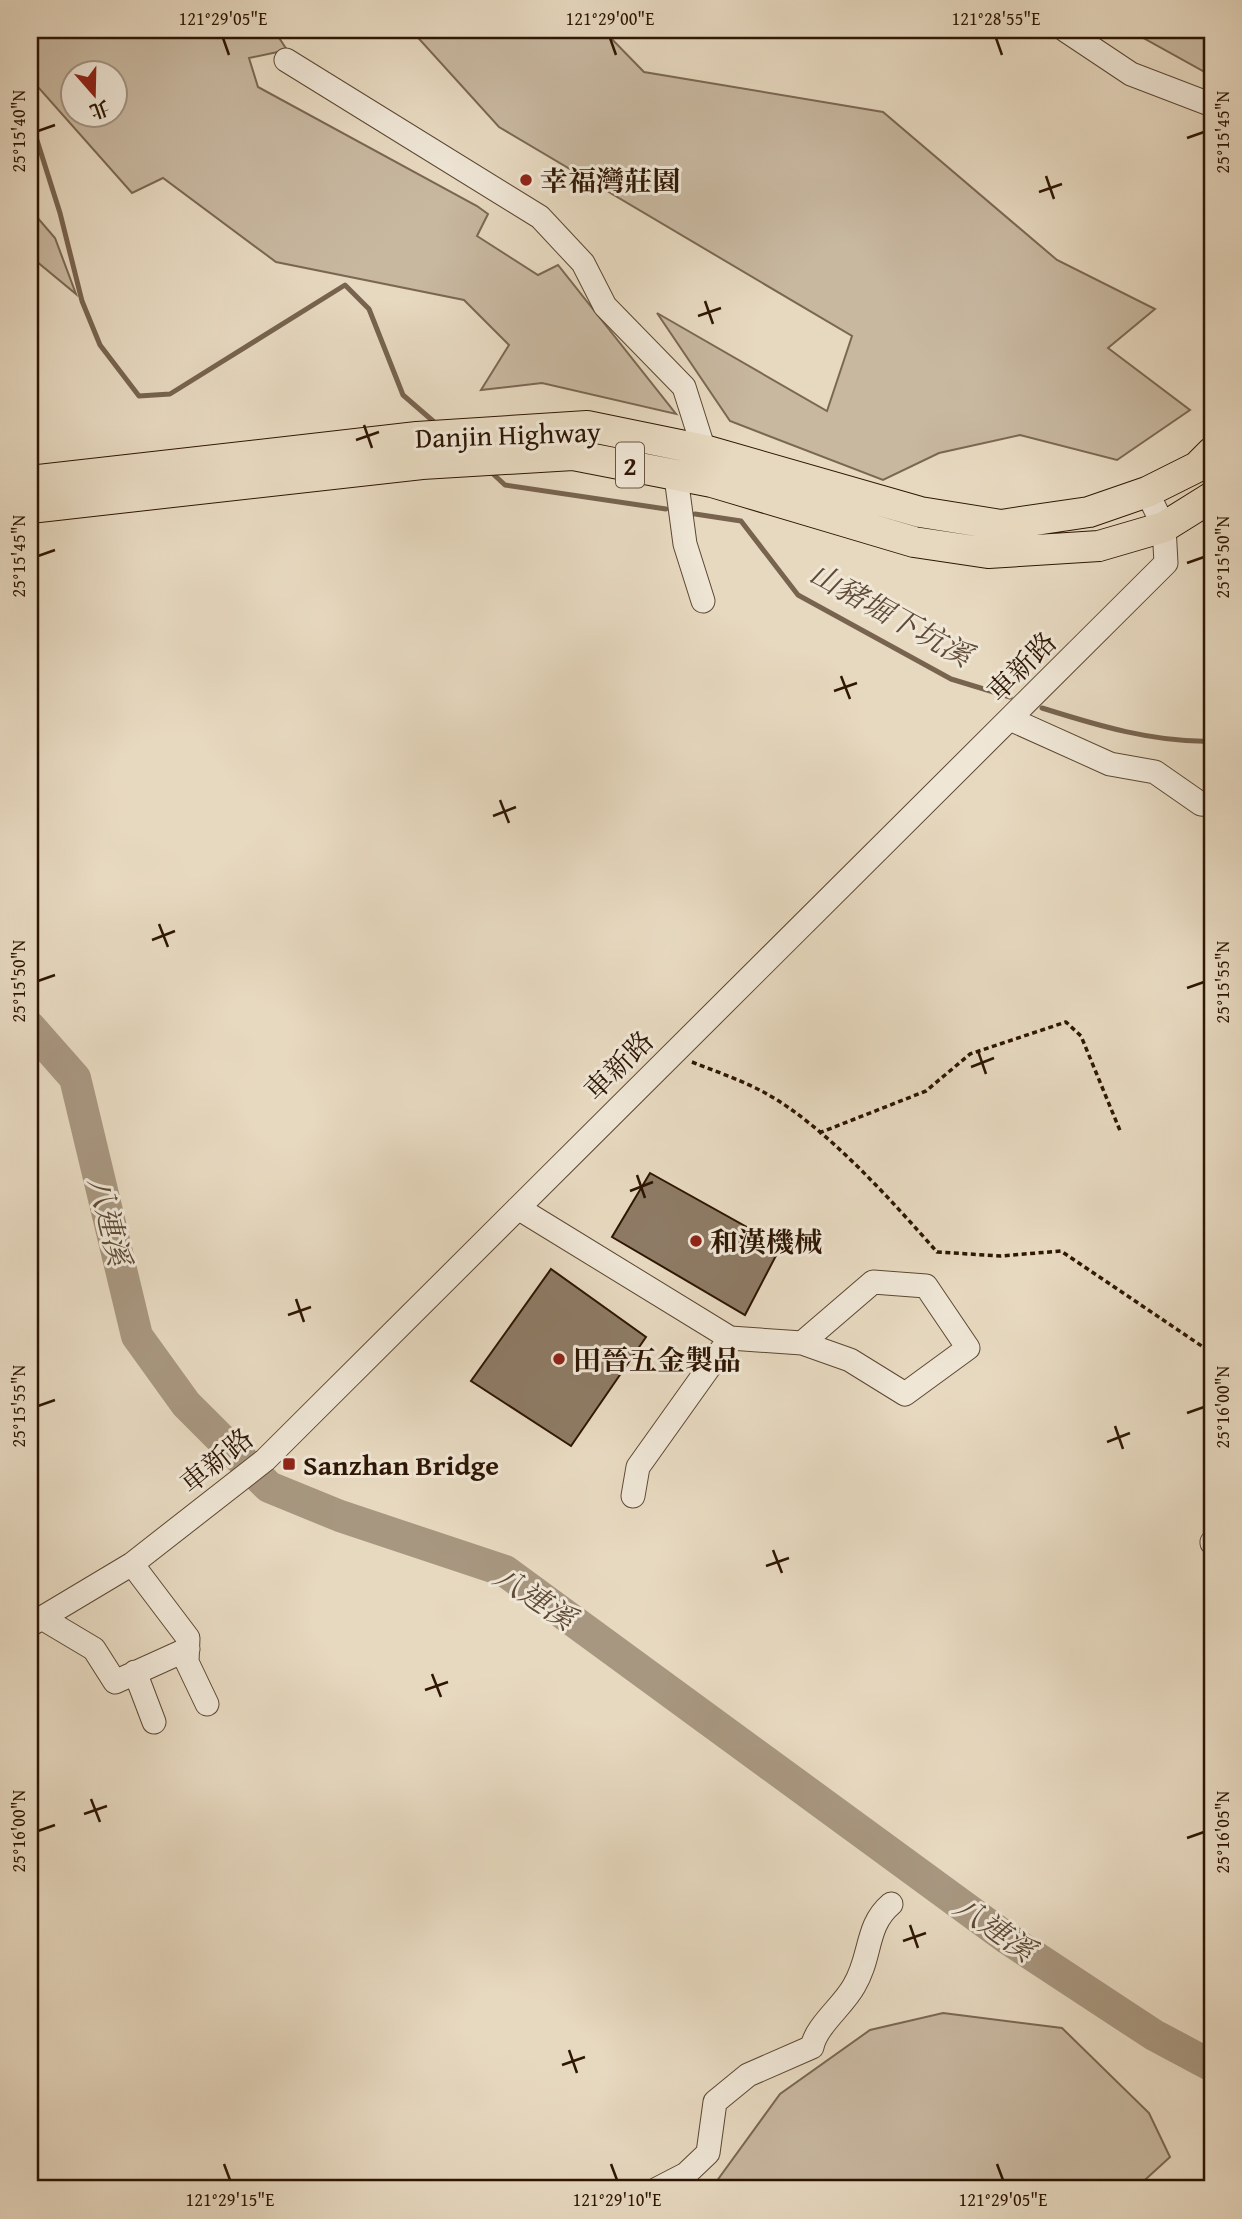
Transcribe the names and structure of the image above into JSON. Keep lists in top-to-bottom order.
{
  "streets": {
    "main road": ["Danjin Highway", "2"],
    "street": ["車新路"]
  },
  "crossings": [
    ["Danjin Highway", "車新路"]
  ],
  "water": ["山豬堀下坑溪", "八連溪"],
  "places": {
    "other": ["幸福灣莊園", "和漢機械", "田晉五金製品"],
    "transit": ["Sanzhan Bridge"]
  },
  "north": "bottom",
  "coordinates": [
    "121°29'05\"E",
    "121°29'00\"E",
    "121°28'55\"E",
    "25°15'40\"N",
    "25°15'45\"N",
    "25°15'50\"N",
    "25°15'55\"N",
    "25°16'00\"N",
    "25°16'05\"N",
    "121°29'15\"E",
    "121°29'10\"E"
  ]
}
